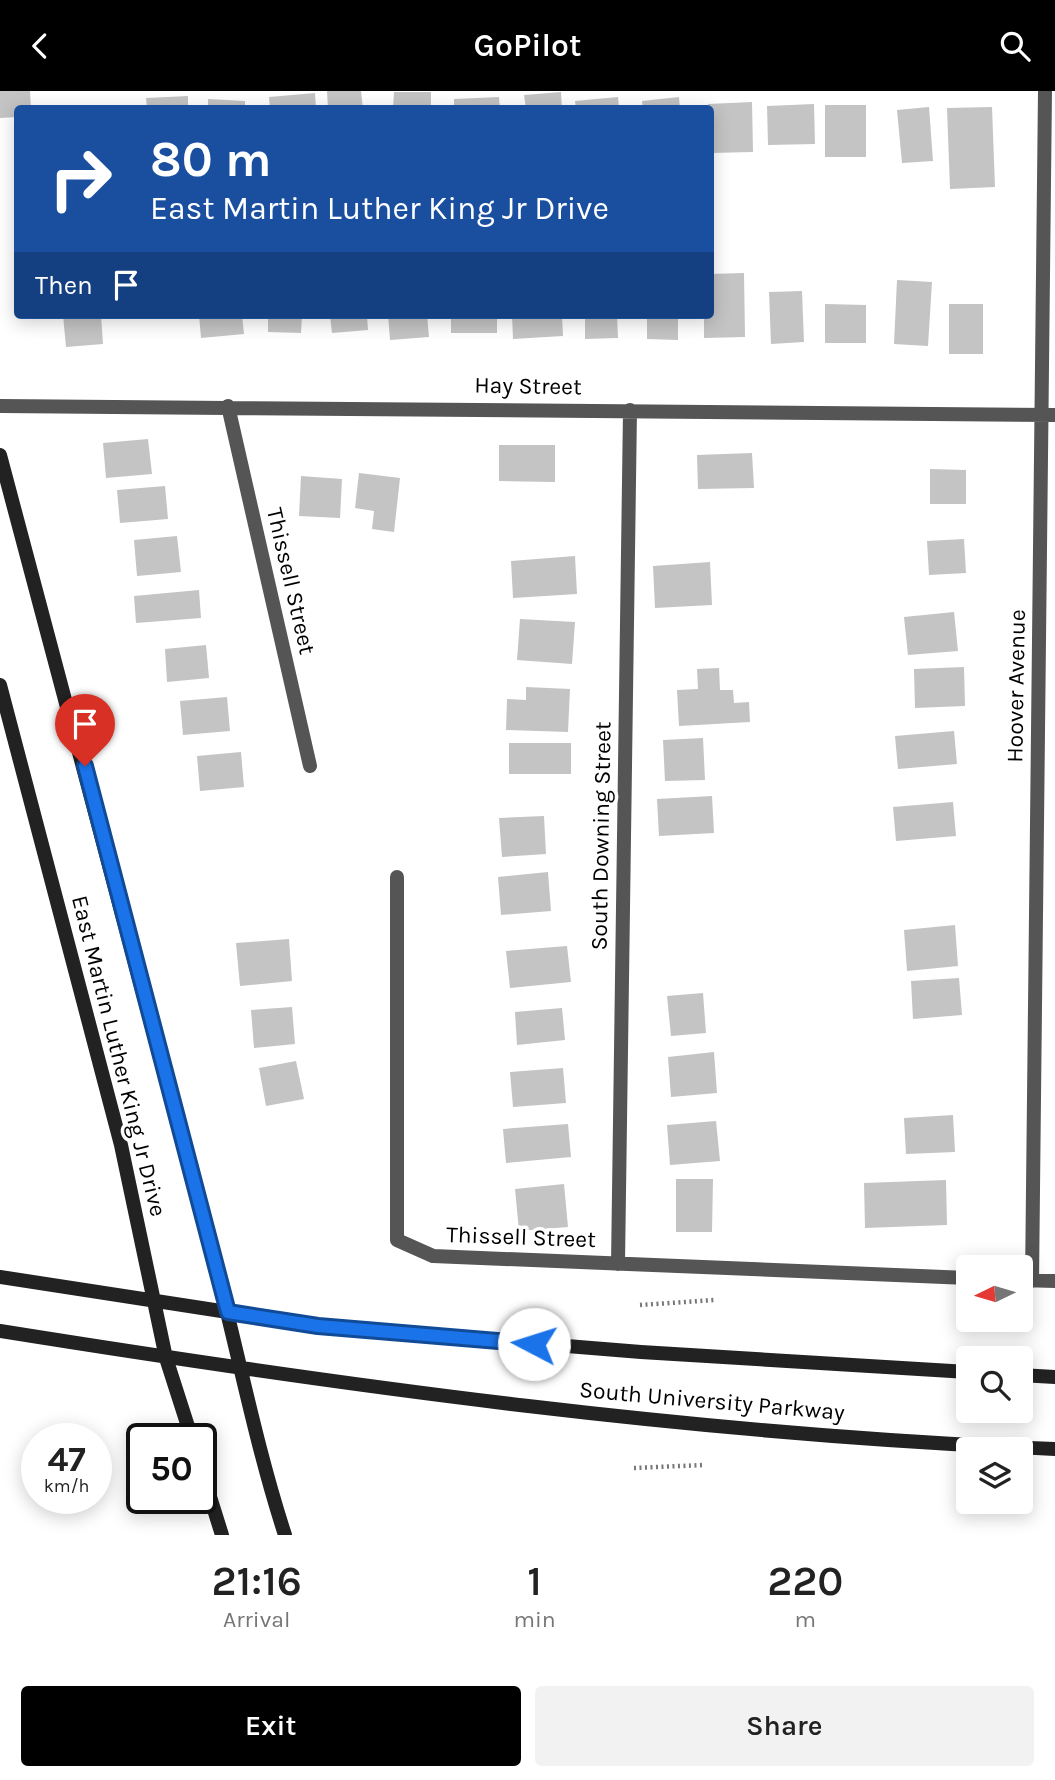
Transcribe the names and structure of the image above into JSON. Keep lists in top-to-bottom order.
{
  "streets": {
    "main road": ["East Martin Luther King Jr Drive", "South University Parkway"],
    "street": [
      "Hay Street",
      "Thissell Street",
      "Hoover Avenue",
      "South Downing Street"
    ]
  },
  "crossings": [
    ["Hay Street", "Thissell Street"],
    ["Hay Street", "Hoover Avenue"],
    ["Hay Street", "South Downing Street"],
    ["Thissell Street", "South Downing Street"],
    ["East Martin Luther King Jr Drive", "South University Parkway"]
  ],
  "north": "left",
  "page": {
    "header": "GoPilot",
    "turn": ["80 m", "East Martin Luther King Jr Drive"],
    "then": "Then",
    "speed": "47 km/h",
    "limit": "50",
    "eta": [
      "21:16",
      "Arrival",
      "1",
      "min",
      "220",
      "m"
    ],
    "buttons": ["Exit", "Share"]
  }
}
